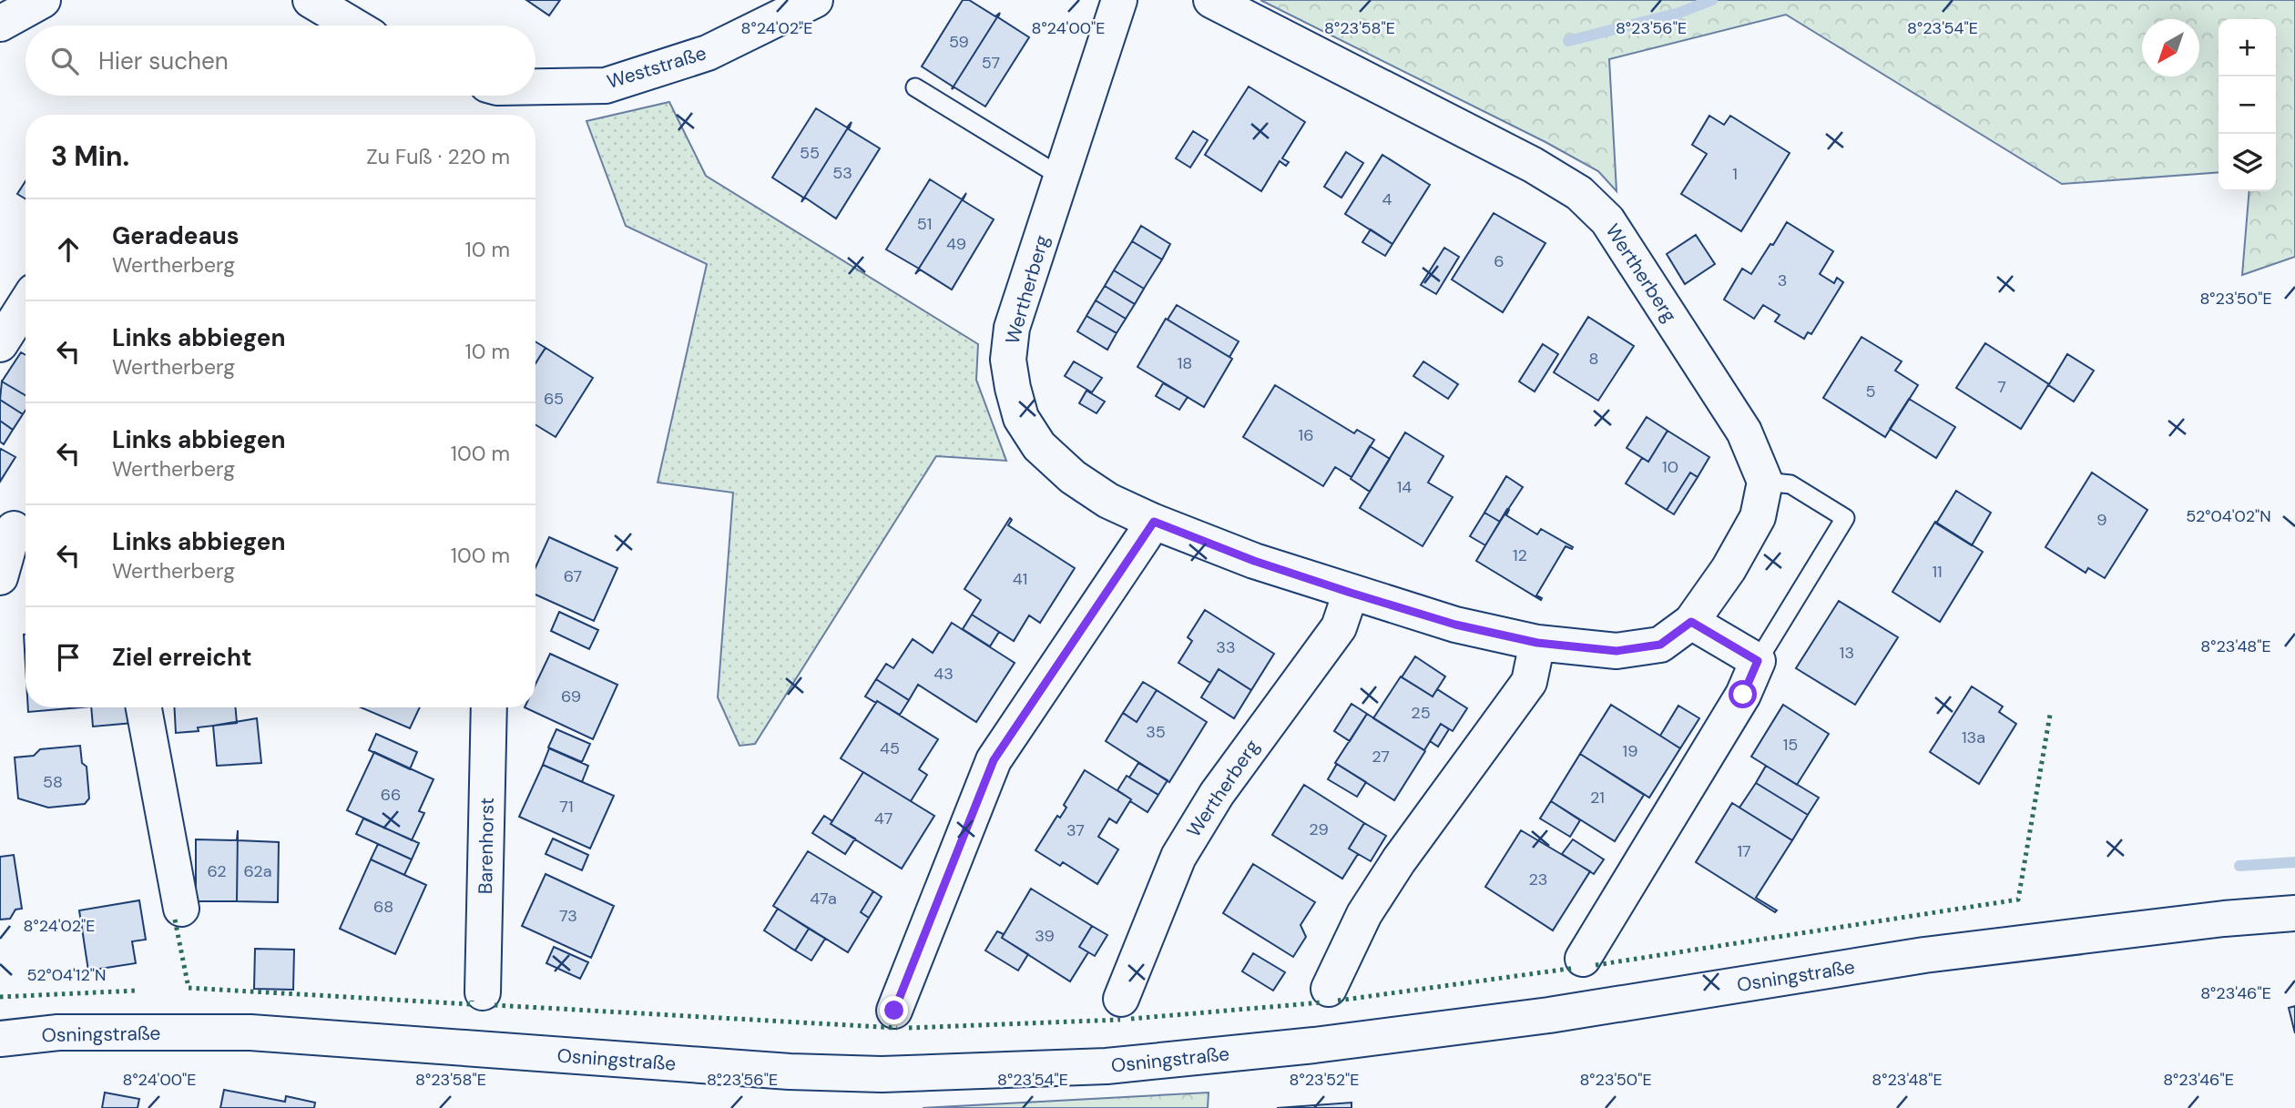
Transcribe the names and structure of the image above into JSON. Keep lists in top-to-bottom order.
{
  "streets": {
    "street": [
      "Weststraße",
      "Wertherberg",
      "Barenhorst",
      "Osningstraße"
    ]
  },
  "house_numbers": [
    "59",
    "57",
    "55",
    "53",
    "1",
    "4",
    "51",
    "49",
    "6",
    "3",
    "8",
    "18",
    "7",
    "5",
    "65",
    "16",
    "10",
    "14",
    "9",
    "12",
    "11",
    "67",
    "41",
    "33",
    "13",
    "43",
    "69",
    "25",
    "35",
    "13a",
    "15",
    "45",
    "19",
    "27",
    "58",
    "66",
    "21",
    "71",
    "47",
    "29",
    "37",
    "17",
    "62",
    "62a",
    "23",
    "47a",
    "68",
    "73",
    "39"
  ],
  "north": "bottom left",
  "page": {
    "map_buttons": ["+", "−"],
    "search": "Hier suchen",
    "heading": ["3 Min.", "Zu Fuß · 220 m"],
    "list": [
      ["Geradeaus", "Wertherberg", "10 m"],
      ["Links abbiegen", "Wertherberg", "10 m"],
      ["Links abbiegen", "Wertherberg", "100 m"],
      ["Links abbiegen", "Wertherberg", "100 m"],
      "Ziel erreicht"
    ]
  },
  "coordinates": [
    "8°24'02\"E",
    "8°24'00\"E",
    "8°23'58\"E",
    "8°23'56\"E",
    "8°23'54\"E",
    "8°23'50\"E",
    "52°04'02\"N",
    "8°23'48\"E",
    "52°04'12\"N",
    "8°23'46\"E",
    "8°23'52\"E"
  ]
}
